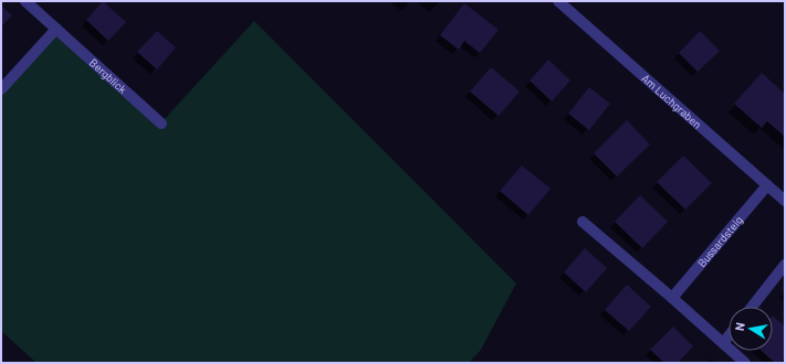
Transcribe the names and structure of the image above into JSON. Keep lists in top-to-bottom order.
{
  "streets": {
    "street": ["Bergblick", "Am Luchgraben", "Bussardsteig"]
  },
  "crossings": [
    ["Am Luchgraben", "Bussardsteig"]
  ],
  "north": "left"
}
